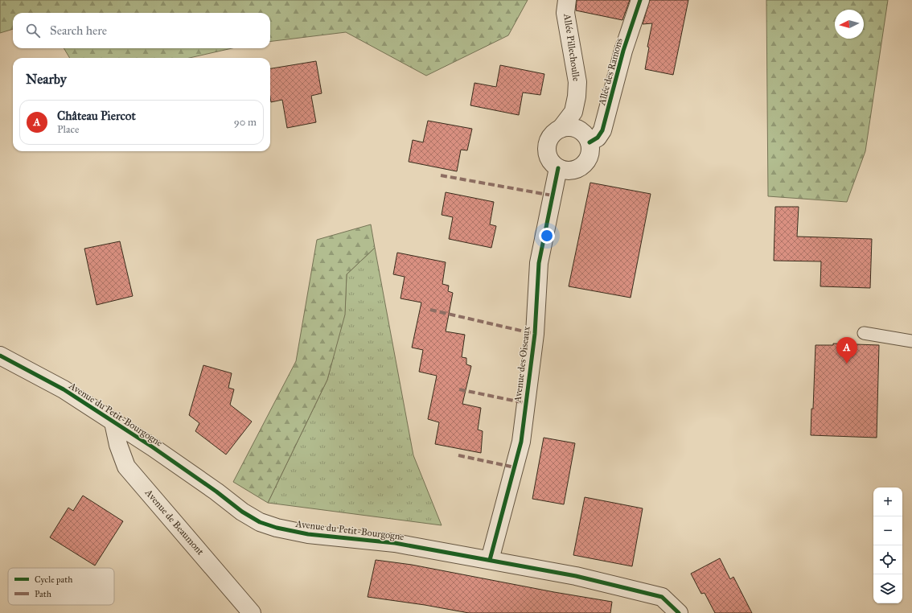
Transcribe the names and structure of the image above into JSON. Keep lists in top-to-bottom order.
{
  "streets": {
    "street": [
      "Allée Pillechoulle",
      "Allée des Ramons",
      "Avenue des Oiseaux",
      "Avenue du Petit-Bourgogne",
      "Avenue de Beaumont"
    ]
  },
  "crossings": [
    ["Allée Pillechoulle", "Allée des Ramons"],
    ["Allée Pillechoulle", "Avenue des Oiseaux"],
    ["Allée des Ramons", "Avenue des Oiseaux"],
    ["Avenue des Oiseaux", "Avenue du Petit-Bourgogne"],
    ["Avenue du Petit-Bourgogne", "Avenue de Beaumont"]
  ],
  "legend": ["Cycle path", "Path"],
  "north": "left",
  "page": {
    "search": "Search here",
    "heading": "Nearby",
    "list": [
      {
        "mark": "A",
        "name": "Château Piercot",
        "note": "Place",
        "value": "90 m"
      }
    ],
    "pins": "A",
    "map_buttons": ["+", "−"]
  }
}
